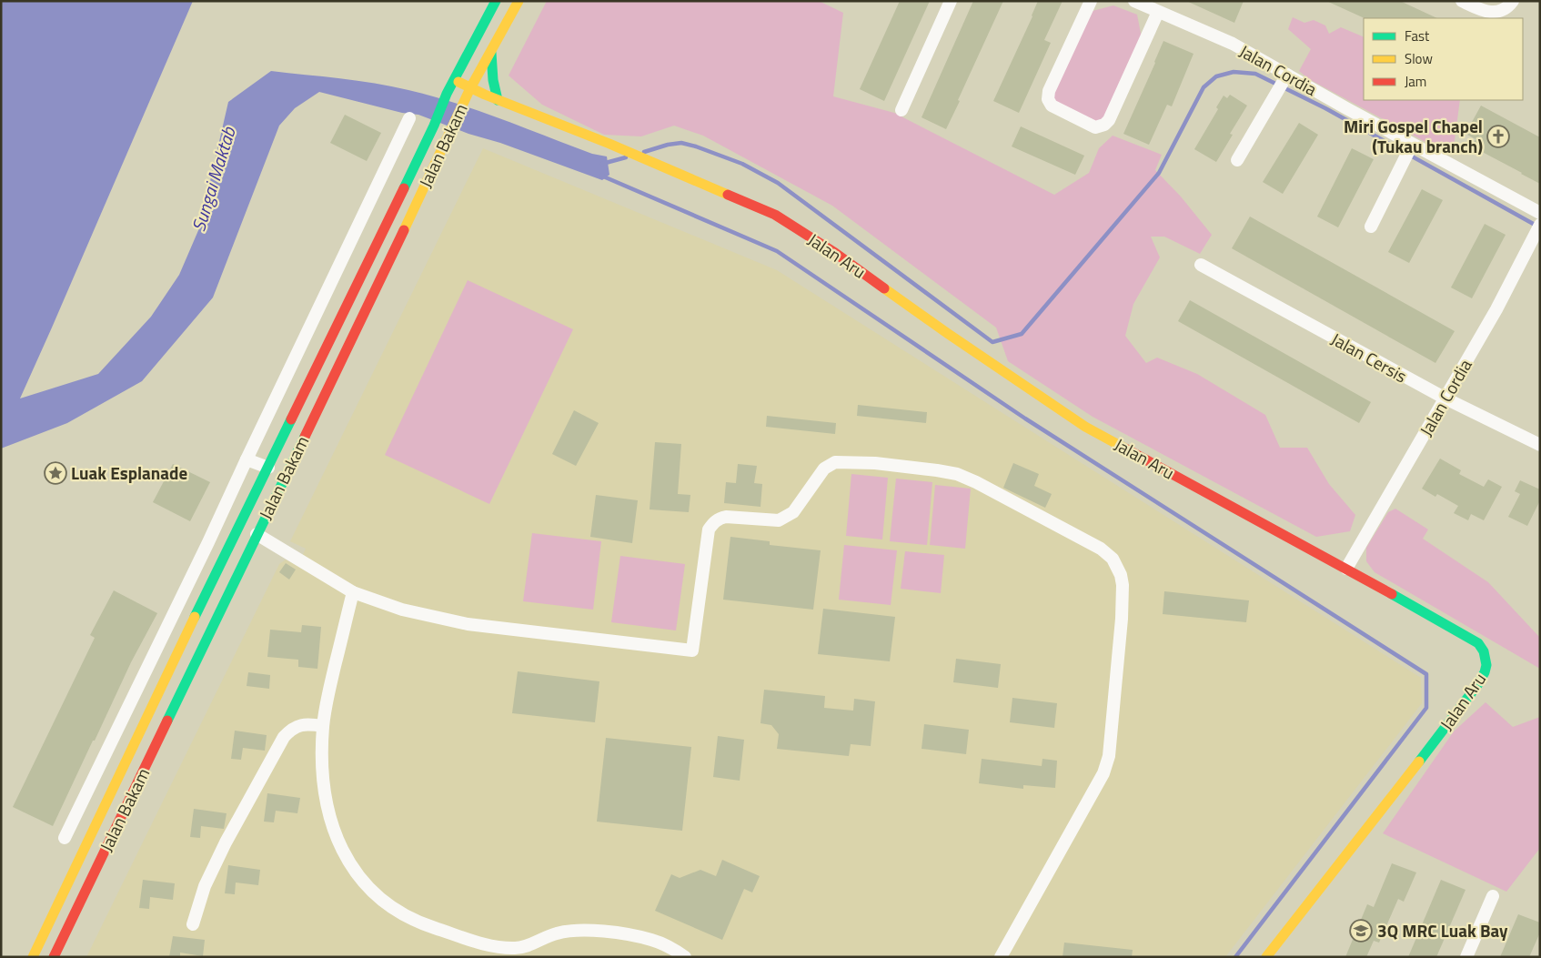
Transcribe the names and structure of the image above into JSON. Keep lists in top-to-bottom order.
{
  "streets": {
    "main road": ["Jalan Bakam", "Jalan Aru"],
    "street": ["Jalan Cordia", "Jalan Cersis"]
  },
  "crossings": [
    ["Jalan Cordia", "Jalan Aru"],
    ["Jalan Cordia", "Jalan Cersis"],
    ["Jalan Bakam", "Jalan Aru"]
  ],
  "water": ["Sungai Maktab"],
  "places": {
    "church": ["Miri Gospel Chapel (Tukau branch)"],
    "place": ["Luak Esplanade"],
    "school or university": ["3Q MRC Luak Bay"]
  },
  "legend": ["Fast", "Slow", "Jam"]
}
